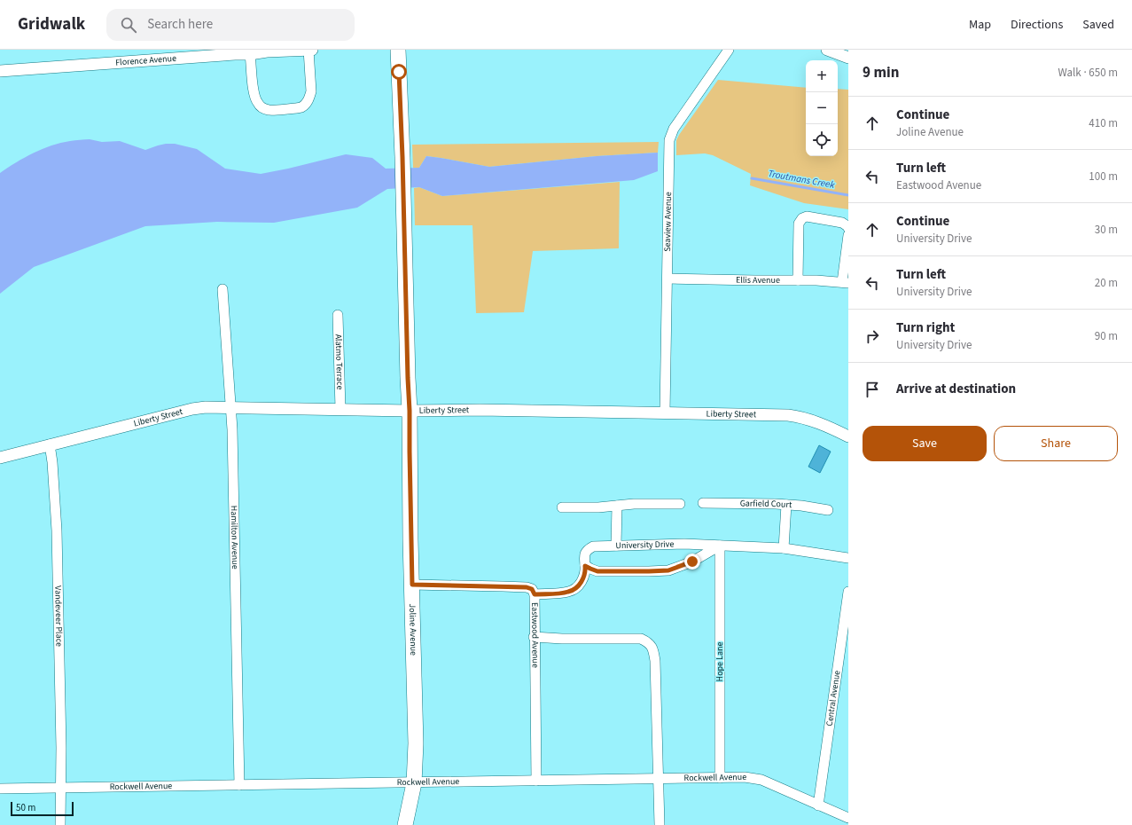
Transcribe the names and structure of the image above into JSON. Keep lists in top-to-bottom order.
{
  "streets": {
    "main road": ["Joline Avenue"],
    "street": [
      "Florence Avenue",
      "Seaview Avenue",
      "Ellis Avenue",
      "Alatmo Terrace",
      "Liberty Street",
      "Garfield Court",
      "Hamilton Avenue",
      "University Drive",
      "Vandeveer Place",
      "Eastwood Avenue",
      "Hope Lane",
      "Central Avenue",
      "Rockwell Avenue"
    ]
  },
  "crossings": [
    ["Seaview Avenue", "Ellis Avenue"],
    ["Seaview Avenue", "Liberty Street"],
    ["Alatmo Terrace", "Liberty Street"],
    ["Liberty Street", "Hamilton Avenue"],
    ["Liberty Street", "Vandeveer Place"],
    ["Liberty Street", "Joline Avenue"],
    ["Hamilton Avenue", "Rockwell Avenue"],
    ["University Drive", "Eastwood Avenue"],
    ["University Drive", "Hope Lane"],
    ["Vandeveer Place", "Rockwell Avenue"],
    ["Joline Avenue", "Eastwood Avenue"],
    ["Joline Avenue", "Rockwell Avenue"],
    ["Eastwood Avenue", "Rockwell Avenue"],
    ["Hope Lane", "Rockwell Avenue"],
    ["Central Avenue", "Rockwell Avenue"]
  ],
  "water": ["Troutmans Creek"],
  "scale_bar": "50 m",
  "page": {
    "header": "Gridwalk",
    "search": "Search here",
    "nav": ["Map", "Directions", "Saved"],
    "heading": ["9 min", "Walk · 650 m"],
    "map_buttons": ["+", "−"],
    "list": [
      ["Continue", "Joline Avenue", "410 m"],
      ["Turn left", "Eastwood Avenue", "100 m"],
      ["Continue", "University Drive", "30 m"],
      ["Turn left", "University Drive", "20 m"],
      ["Turn right", "University Drive", "90 m"],
      "Arrive at destination"
    ],
    "buttons": ["Save", "Share"],
    "scale": "50 m"
  }
}
